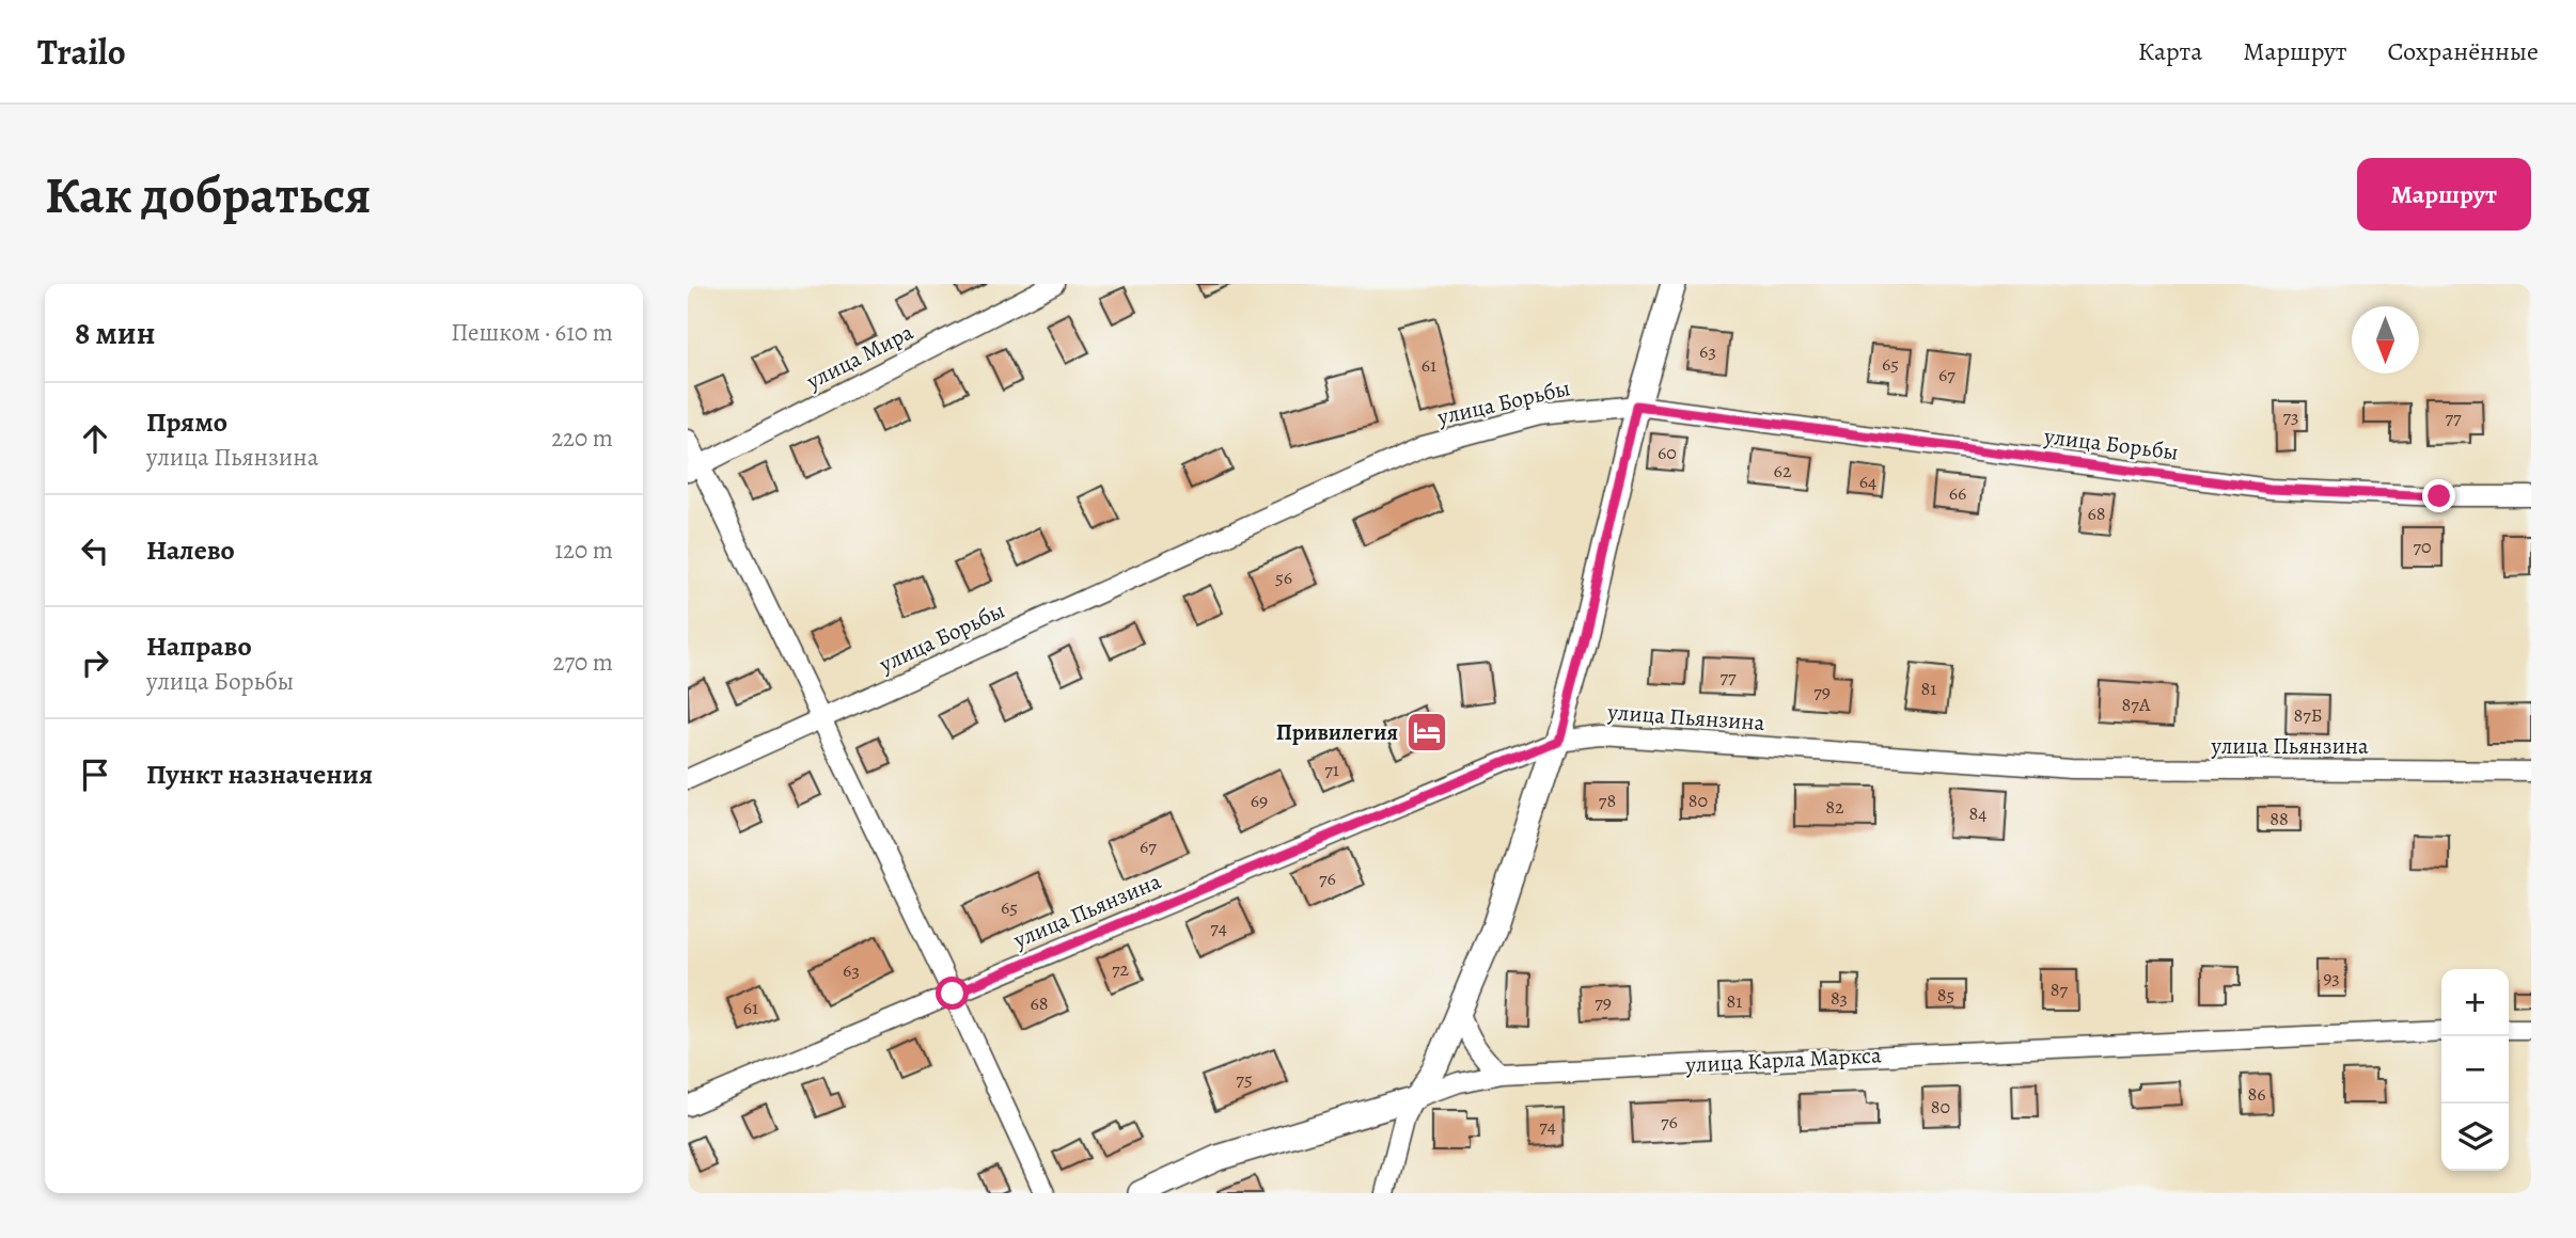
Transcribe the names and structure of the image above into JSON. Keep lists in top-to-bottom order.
{
  "streets": {
    "street": [
      "улица Мира",
      "улица Борьбы",
      "улица Пьянзина",
      "улица Карла Маркса"
    ]
  },
  "places": {
    "hotel": ["Привилегия"]
  },
  "house_numbers": [
    "63",
    "65",
    "61",
    "67",
    "73",
    "77",
    "60",
    "62",
    "64",
    "66",
    "68",
    "70",
    "56",
    "77",
    "81",
    "79",
    "87А",
    "87Б",
    "71",
    "69",
    "78",
    "80",
    "82",
    "84",
    "88",
    "67",
    "76",
    "65",
    "74",
    "72",
    "63",
    "93",
    "87",
    "85",
    "83",
    "81",
    "79",
    "68",
    "61",
    "75",
    "86",
    "80",
    "76",
    "74"
  ],
  "north": "bottom",
  "page": {
    "header": "Trailo",
    "nav": ["Карта", "Маршрут", "Сохранённые"],
    "buttons": "Маршрут",
    "title": "Как добраться",
    "heading": ["8 мин", "Пешком · 610 m"],
    "list": [
      ["Прямо", "улица Пьянзина", "220 m"],
      ["Налево", "120 m"],
      ["Направо", "улица Борьбы", "270 m"],
      "Пункт назначения"
    ],
    "map_buttons": ["+", "−"]
  }
}
